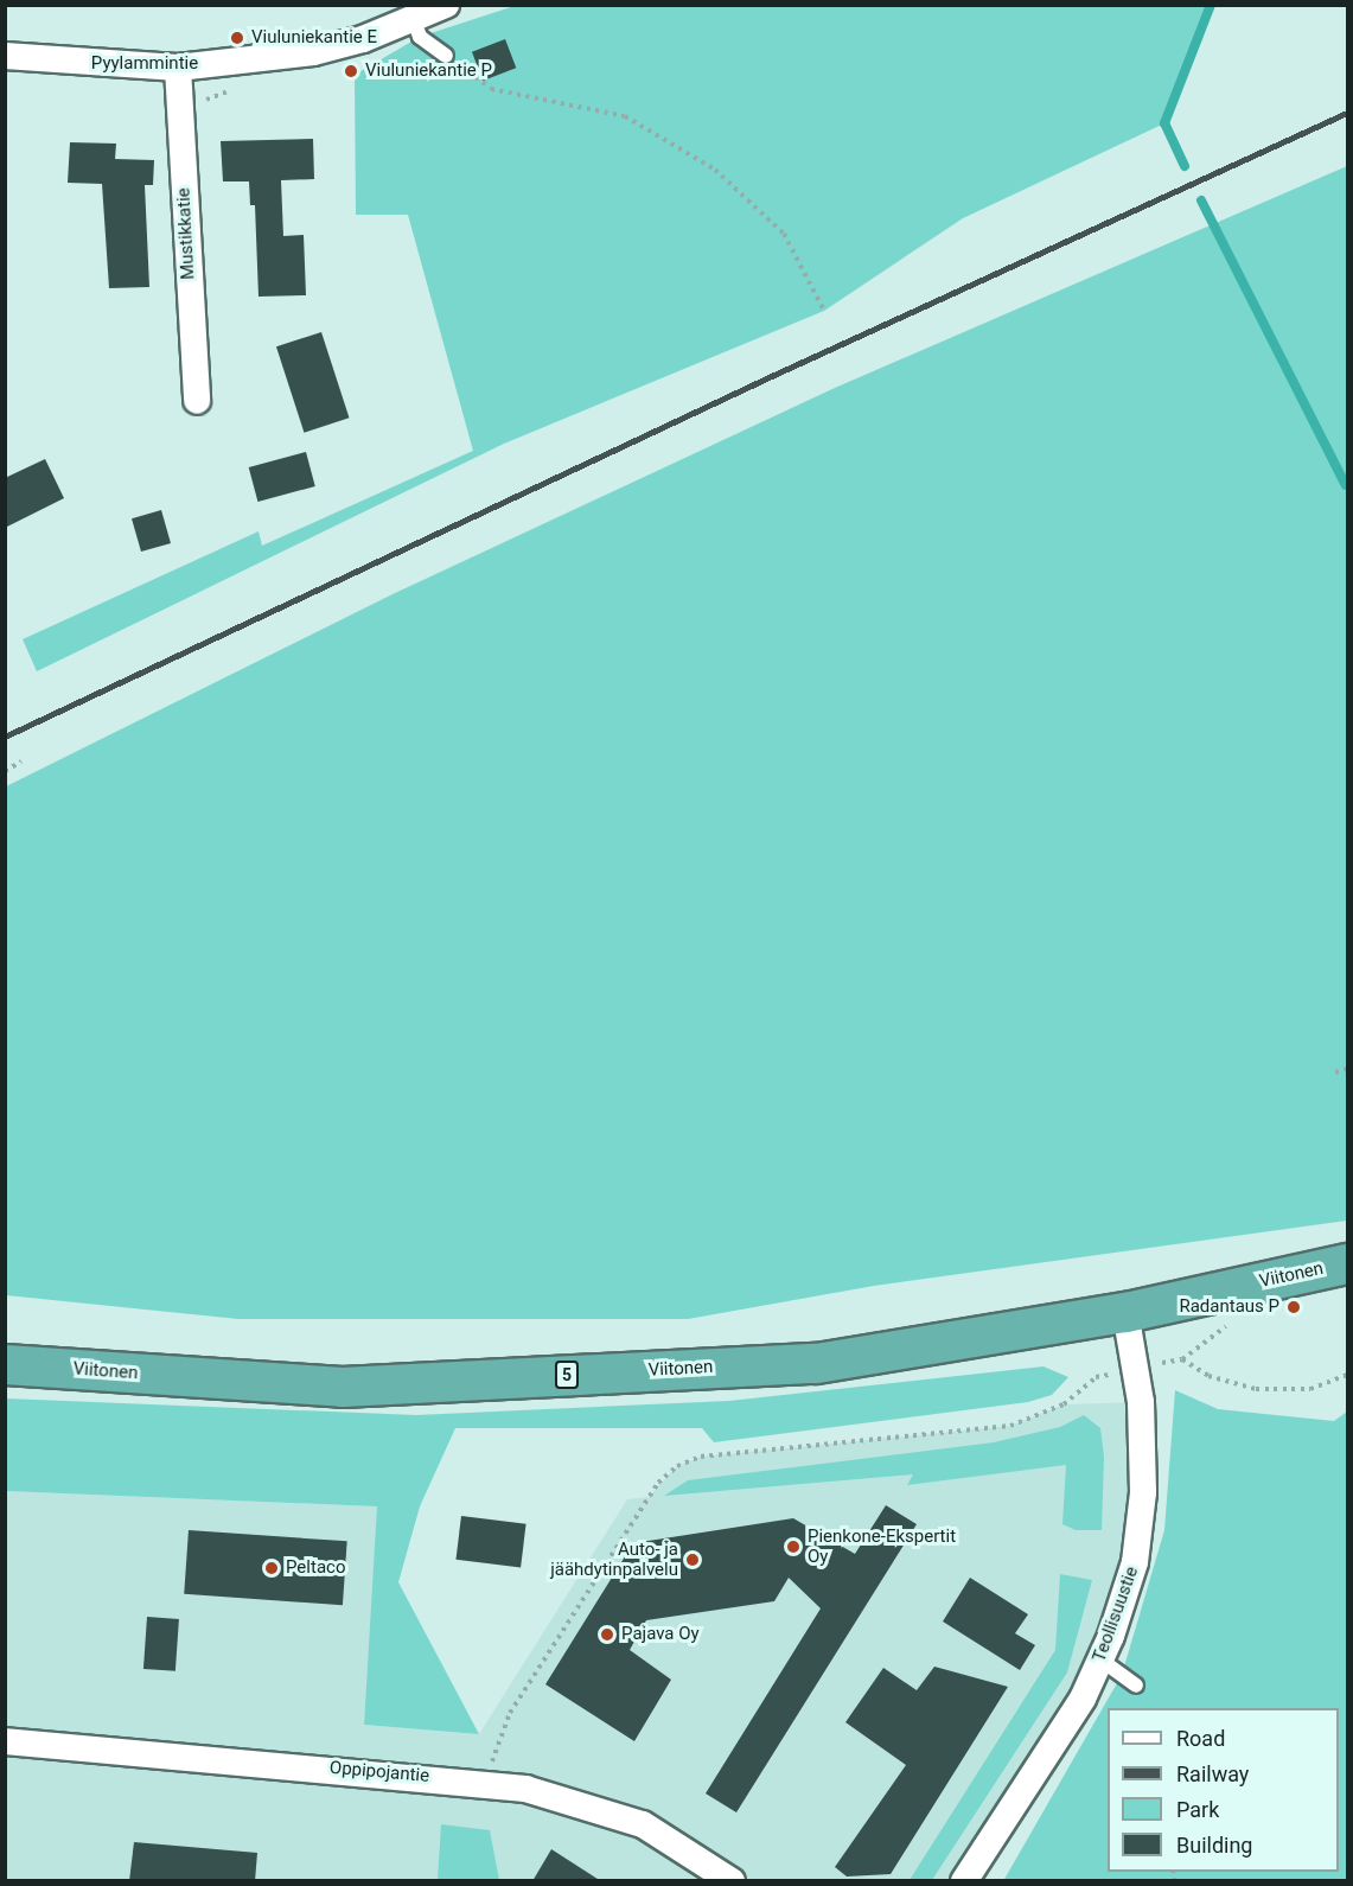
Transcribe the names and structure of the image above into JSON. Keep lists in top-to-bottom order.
{
  "streets": {
    "highway": ["Viitonen", "5"],
    "street": [
      "Pyylammintie",
      "Mustikkatie",
      "Teollisuustie",
      "Oppipojantie"
    ]
  },
  "crossings": [
    ["Pyylammintie", "Mustikkatie"],
    ["Viitonen", "Teollisuustie"]
  ],
  "places": [
    "Viuluniekantie E",
    "Viuluniekantie P",
    "Radantaus P",
    "Pienkone-Ekspertit Oy",
    "Auto- ja jäähdytinpalvelu",
    "Peltaco",
    "Pajava Oy"
  ],
  "legend": [
    "Road",
    "Railway",
    "Park",
    "Building"
  ]
}
